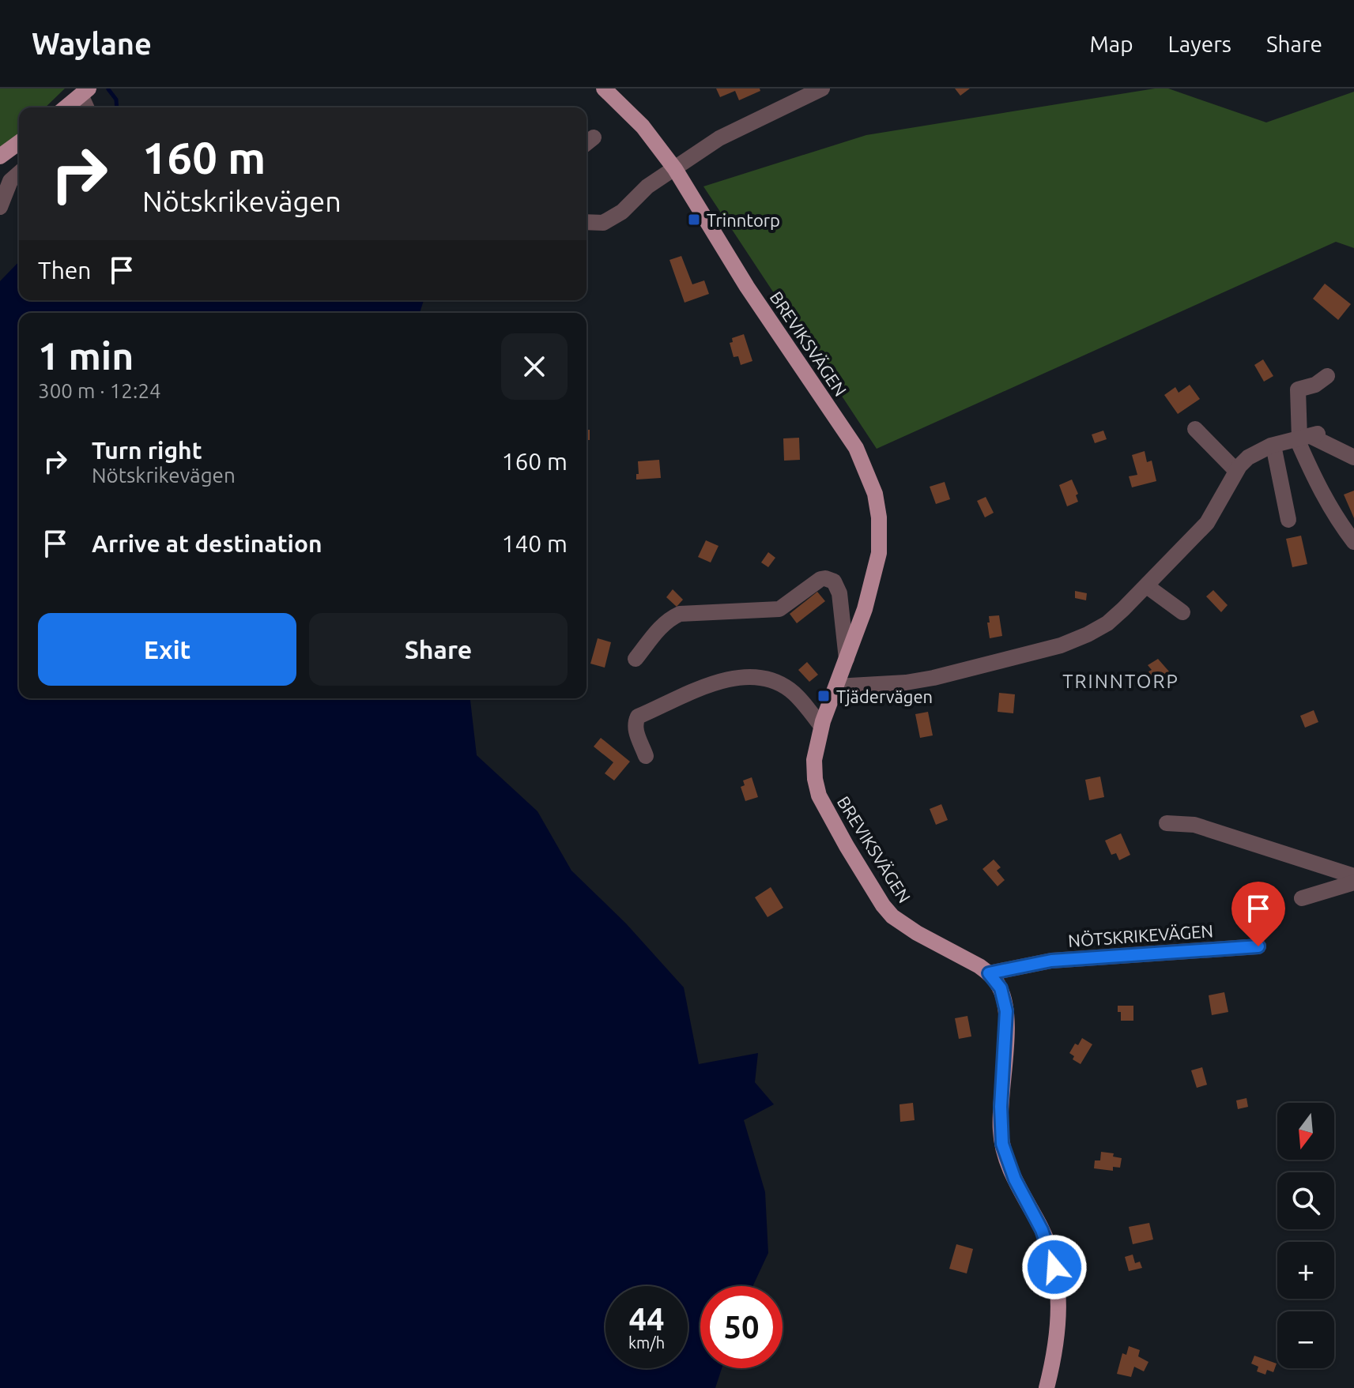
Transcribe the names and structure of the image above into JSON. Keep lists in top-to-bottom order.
{
  "streets": {
    "main road": ["BREVIKSVÄGEN"],
    "street": ["NÖTSKRIKEVÄGEN"]
  },
  "crossings": [
    ["BREVIKSVÄGEN", "NÖTSKRIKEVÄGEN"]
  ],
  "districts": ["TRINNTORP"],
  "places": {
    "transit": ["Trinntorp", "Tjädervägen"]
  },
  "north": "bottom",
  "page": {
    "header": "Waylane",
    "nav": ["Map", "Layers", "Share"],
    "turn": ["160 m", "Nötskrikevägen"],
    "then": "Then",
    "heading": ["1 min", "300 m · 12:24"],
    "list": [
      {
        "name": "Turn right",
        "note": "Nötskrikevägen",
        "value": "160 m"
      },
      {
        "name": "Arrive at destination",
        "value": "140 m"
      }
    ],
    "buttons": ["Exit", "Share"],
    "map_buttons": ["+", "−"],
    "speed": "44 km/h",
    "limit": "50"
  }
}
